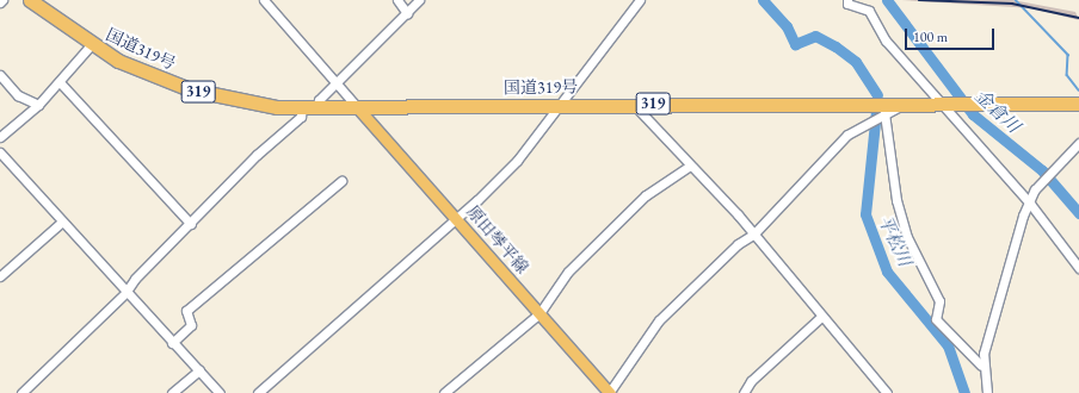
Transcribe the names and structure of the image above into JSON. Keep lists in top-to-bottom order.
{
  "streets": {
    "highway": ["国道319号", "319"],
    "main road": ["原田琴平線"]
  },
  "crossings": [
    ["国道319号", "原田琴平線"]
  ],
  "water": ["金倉川", "平松川"],
  "scale_bar": "100 m"
}
